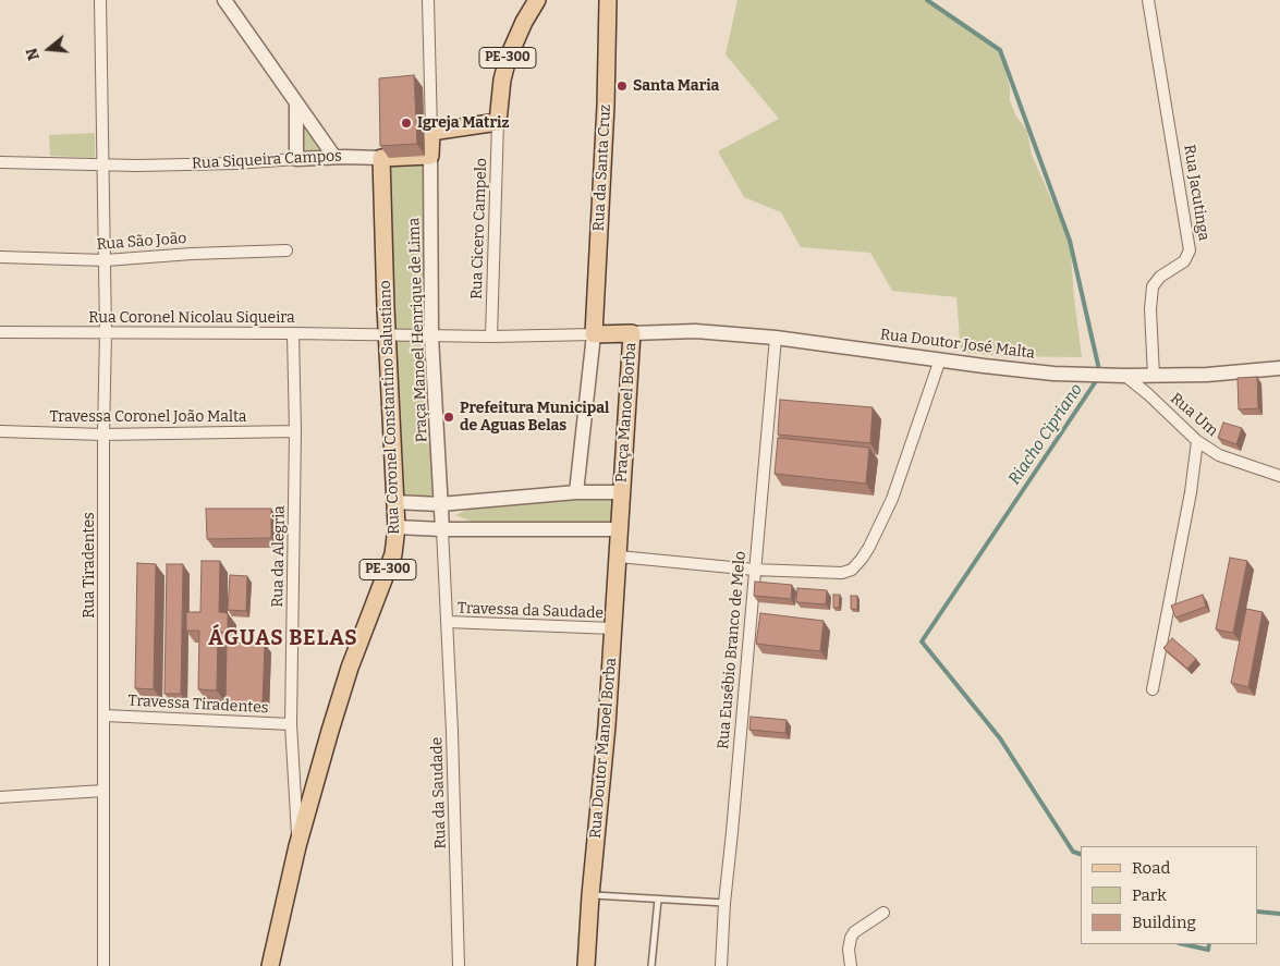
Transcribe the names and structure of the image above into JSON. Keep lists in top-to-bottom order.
{
  "streets": {
    "main road": [
      "PE-300",
      "Rua Siqueira Campos",
      "Rua da Santa Cruz",
      "Rua Coronel Constantino Salustiano",
      "Praça Manoel Borba",
      "Rua Doutor Manoel Borba"
    ],
    "street": [
      "Rua Jacutinga",
      "Rua Cicero Campelo",
      "Rua São João",
      "Rua Coronel Nicolau Siqueira",
      "Praça Manoel Henrique de Lima",
      "Rua Doutor José Malta",
      "Rua Um",
      "Travessa Coronel João Malta",
      "Rua da Alegria",
      "Rua Tiradentes",
      "Travessa da Saudade",
      "Rua Eusébio Branco de Melo",
      "Travessa Tiradentes",
      "Rua da Saudade"
    ]
  },
  "crossings": [
    ["PE-300", "Rua Cicero Campelo"],
    ["Rua Siqueira Campos", "Praça Manoel Henrique de Lima"],
    ["Rua Siqueira Campos", "Rua Coronel Constantino Salustiano"],
    ["Rua Siqueira Campos", "Rua Tiradentes"],
    ["Rua da Santa Cruz", "Rua Coronel Nicolau Siqueira"],
    ["Rua Jacutinga", "Rua Doutor José Malta"],
    ["Rua Cicero Campelo", "Rua Coronel Nicolau Siqueira"],
    ["Rua São João", "Rua Tiradentes"],
    ["Rua Coronel Nicolau Siqueira", "Praça Manoel Henrique de Lima"],
    ["Rua Coronel Nicolau Siqueira", "Rua Coronel Constantino Salustiano"],
    ["Rua Coronel Nicolau Siqueira", "Rua da Alegria"],
    ["Rua Coronel Nicolau Siqueira", "Rua Tiradentes"],
    ["Rua Doutor José Malta", "Praça Manoel Borba"],
    ["Rua Doutor José Malta", "Rua Um"],
    ["Rua Doutor José Malta", "Rua Eusébio Branco de Melo"],
    ["Rua Coronel Constantino Salustiano", "Rua da Alegria"],
    ["Praça Manoel Borba", "Rua Doutor Manoel Borba"],
    ["Travessa Coronel João Malta", "Rua da Alegria"],
    ["Travessa Coronel João Malta", "Rua Tiradentes"],
    ["Rua da Alegria", "Travessa Tiradentes"],
    ["Rua Tiradentes", "Travessa Tiradentes"],
    ["Travessa da Saudade", "Rua Doutor Manoel Borba"],
    ["Travessa da Saudade", "Rua da Saudade"]
  ],
  "districts": ["ÁGUAS BELAS"],
  "water": ["Riacho Cipriano"],
  "places": ["Santa Maria", "Igreja Matriz", "Prefeitura Municipal de Aguas Belas"],
  "legend": ["Road", "Park", "Building"],
  "north": "left"
}
